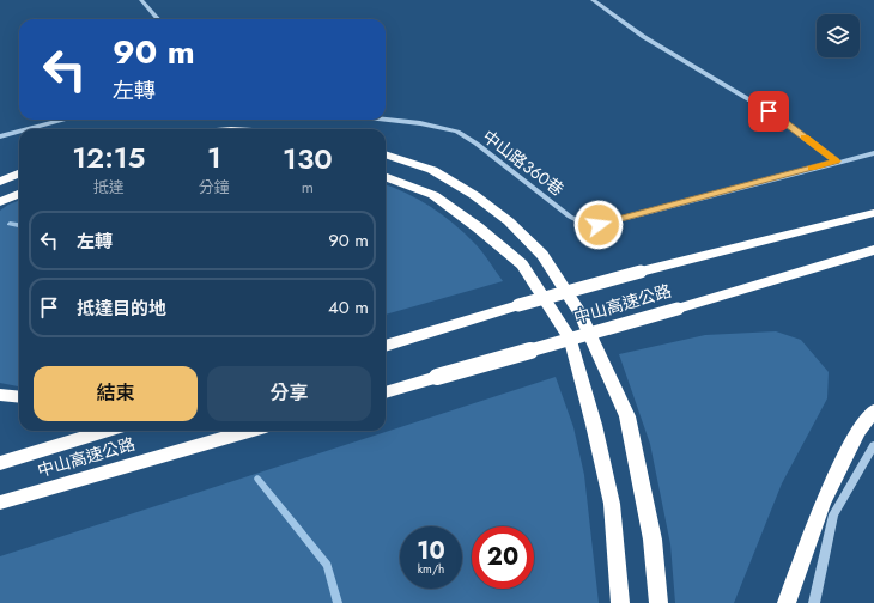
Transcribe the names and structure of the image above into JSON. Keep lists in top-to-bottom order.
{
  "streets": {
    "highway": ["中山高速公路"],
    "street": ["中山路360巷"]
  },
  "page": {
    "turn": ["90 m", "左轉"],
    "eta": [
      "12:15",
      "抵達",
      "1",
      "分鐘",
      "130",
      "m"
    ],
    "list": [
      {
        "name": "左轉",
        "value": "90 m"
      },
      {
        "name": "抵達目的地",
        "value": "40 m"
      }
    ],
    "buttons": ["結束", "分享"],
    "speed": "10 km/h",
    "limit": "20"
  }
}
